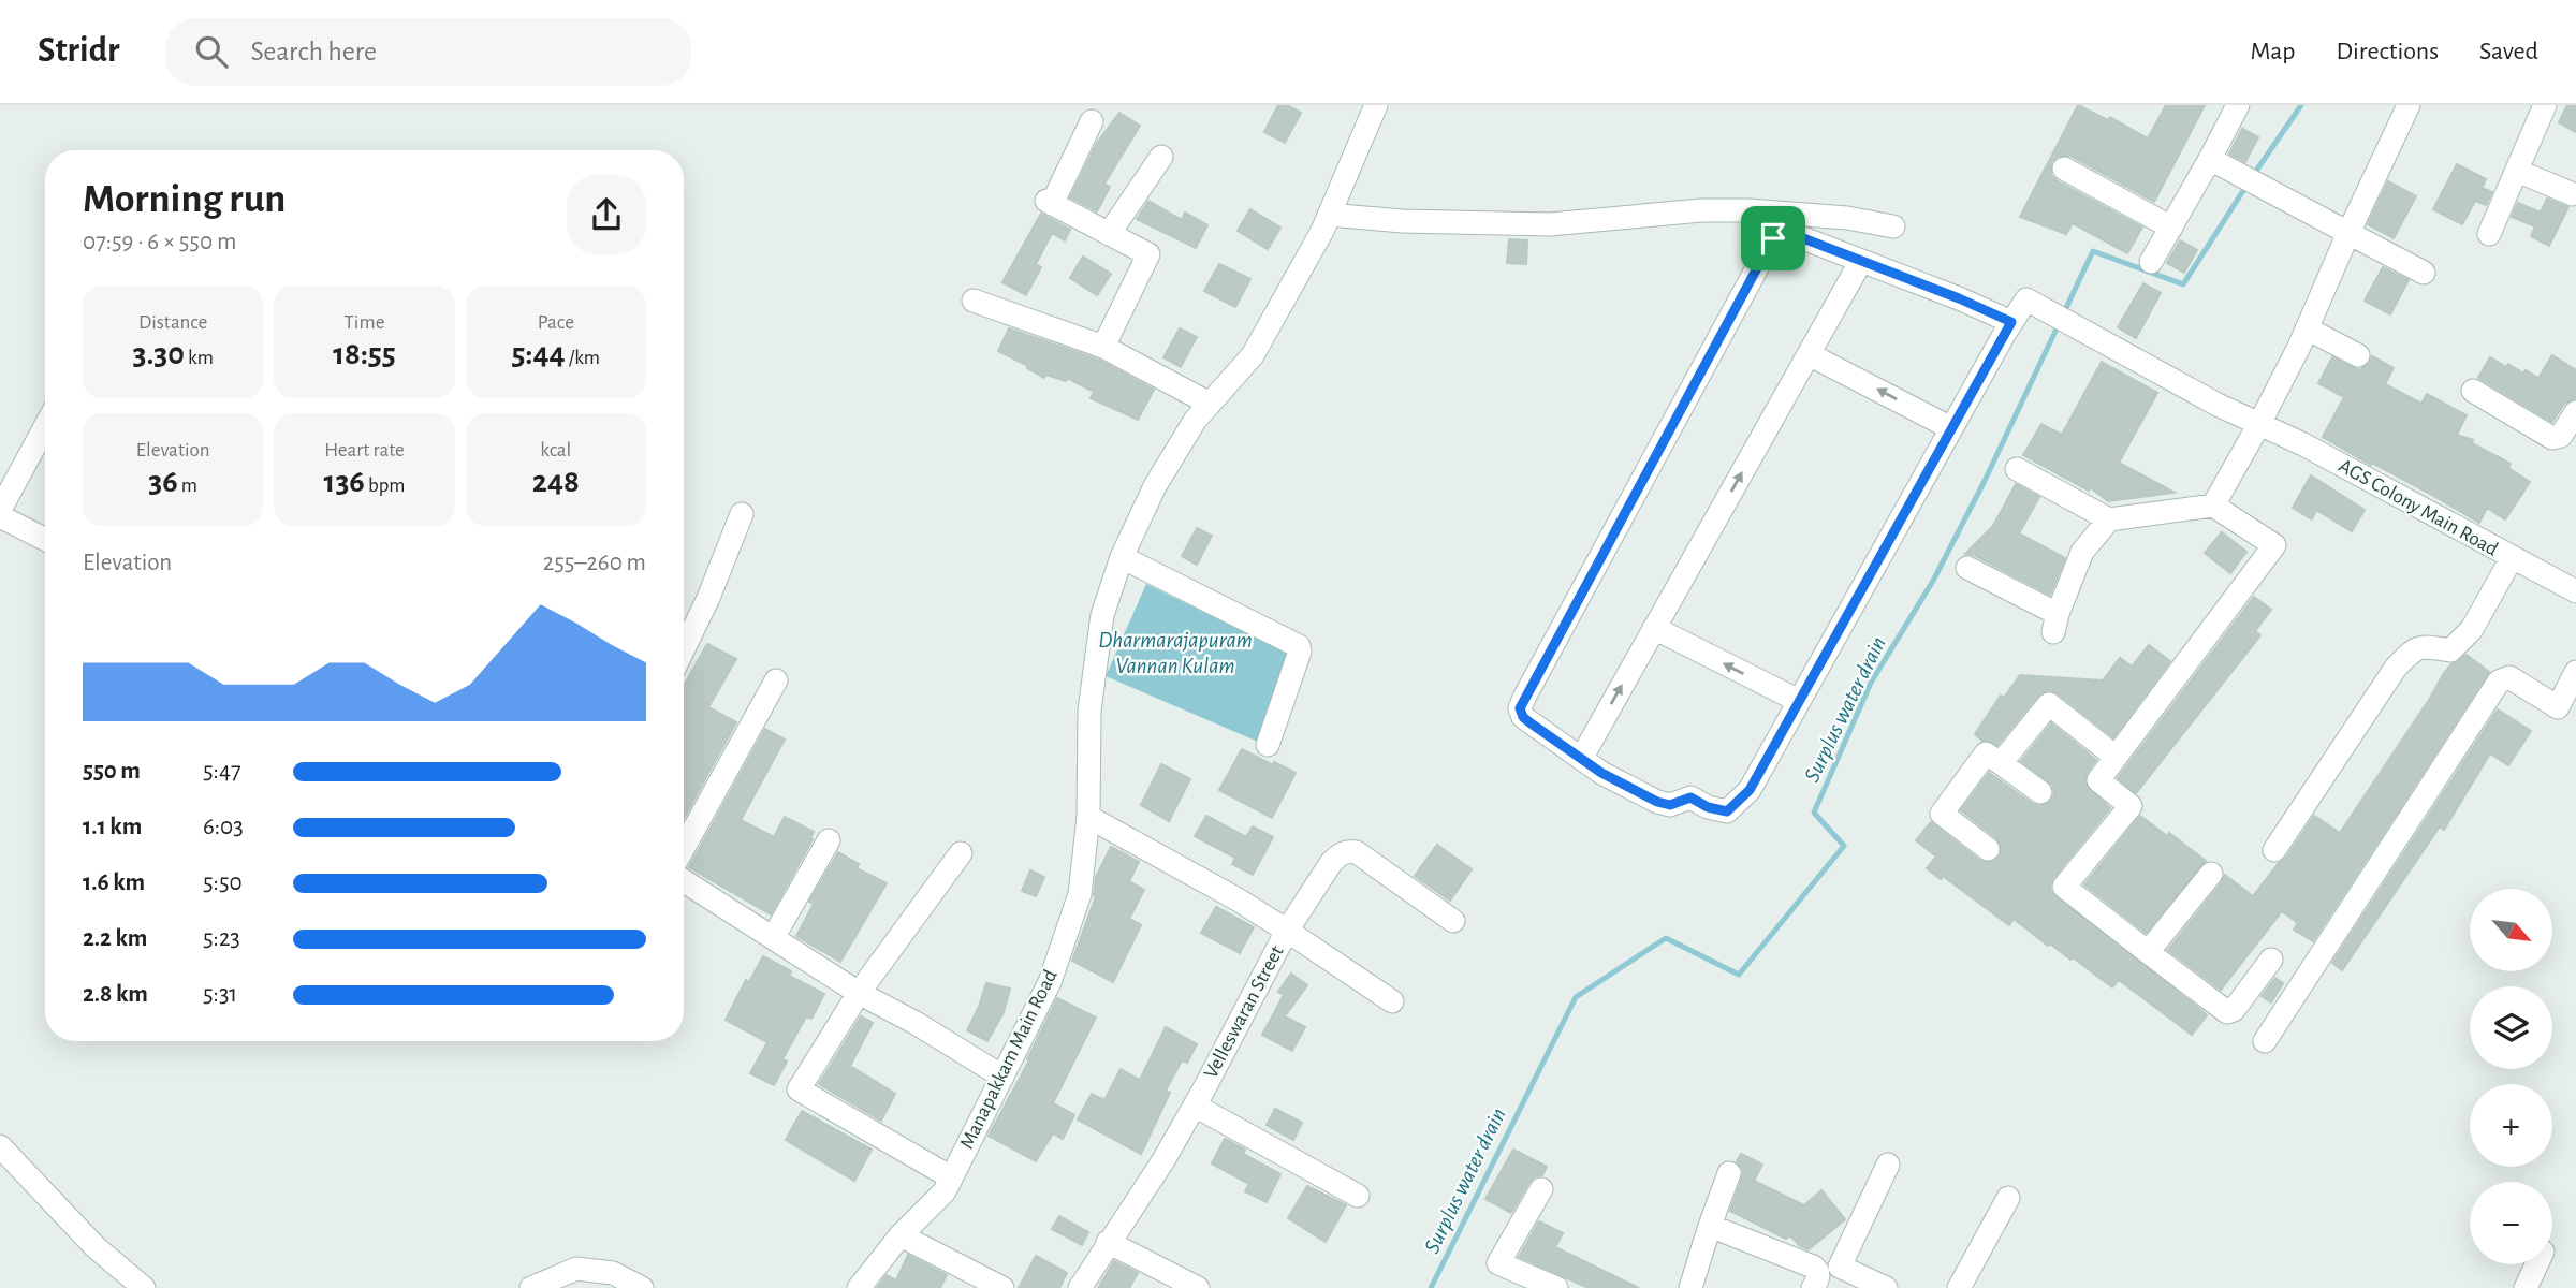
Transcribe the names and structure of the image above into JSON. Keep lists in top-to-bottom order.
{
  "streets": {
    "street": ["AGS Colony Main Road", "Velleswaran Street", "Manapakkam Main Road"]
  },
  "crossings": [
    ["Velleswaran Street", "Manapakkam Main Road"]
  ],
  "water": ["Dharmarajapuram Vannan Kulam", "Surplus water drain"],
  "north": "bottom right",
  "page": {
    "header": "Stridr",
    "search": "Search here",
    "nav": ["Map", "Directions", "Saved"],
    "heading": ["Morning run", "07:59 · 6 × 550 m"],
    "stats": [
      ["Distance", "3.30 km"],
      ["Time", "18:55"],
      ["Pace", "5:44 /km"],
      ["Elevation", "36 m"],
      ["Heart rate", "136 bpm"],
      ["kcal", "248"]
    ],
    "chart": ["Elevation", "255–260 m"],
    "list": [
      {
        "name": "550 m",
        "note": "5:47"
      },
      {
        "name": "1.1 km",
        "note": "6:03"
      },
      {
        "name": "1.6 km",
        "note": "5:50"
      },
      {
        "name": "2.2 km",
        "note": "5:23"
      },
      {
        "name": "2.8 km",
        "note": "5:31"
      }
    ],
    "map_buttons": ["+", "−"]
  }
}
